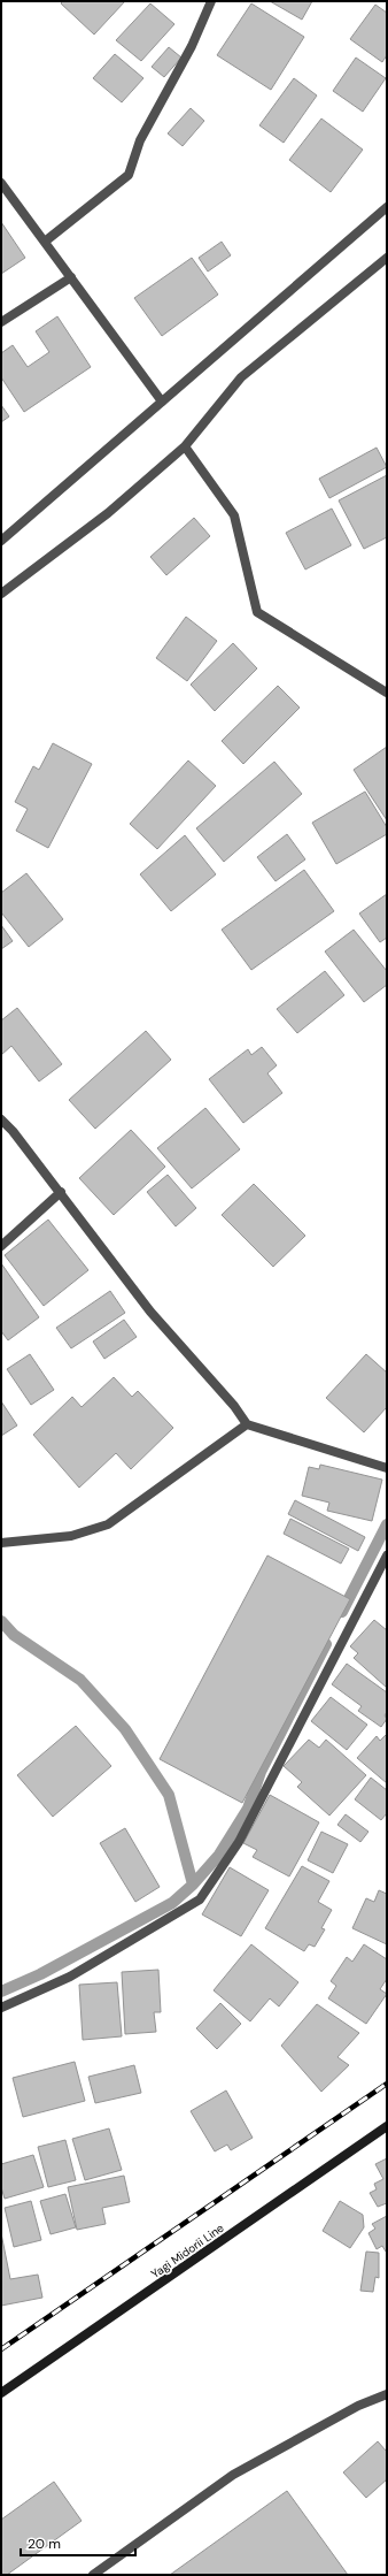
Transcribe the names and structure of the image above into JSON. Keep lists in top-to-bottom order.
{
  "streets": {
    "main road": ["Yagi Midorii Line"]
  },
  "scale_bar": "20 m"
}
